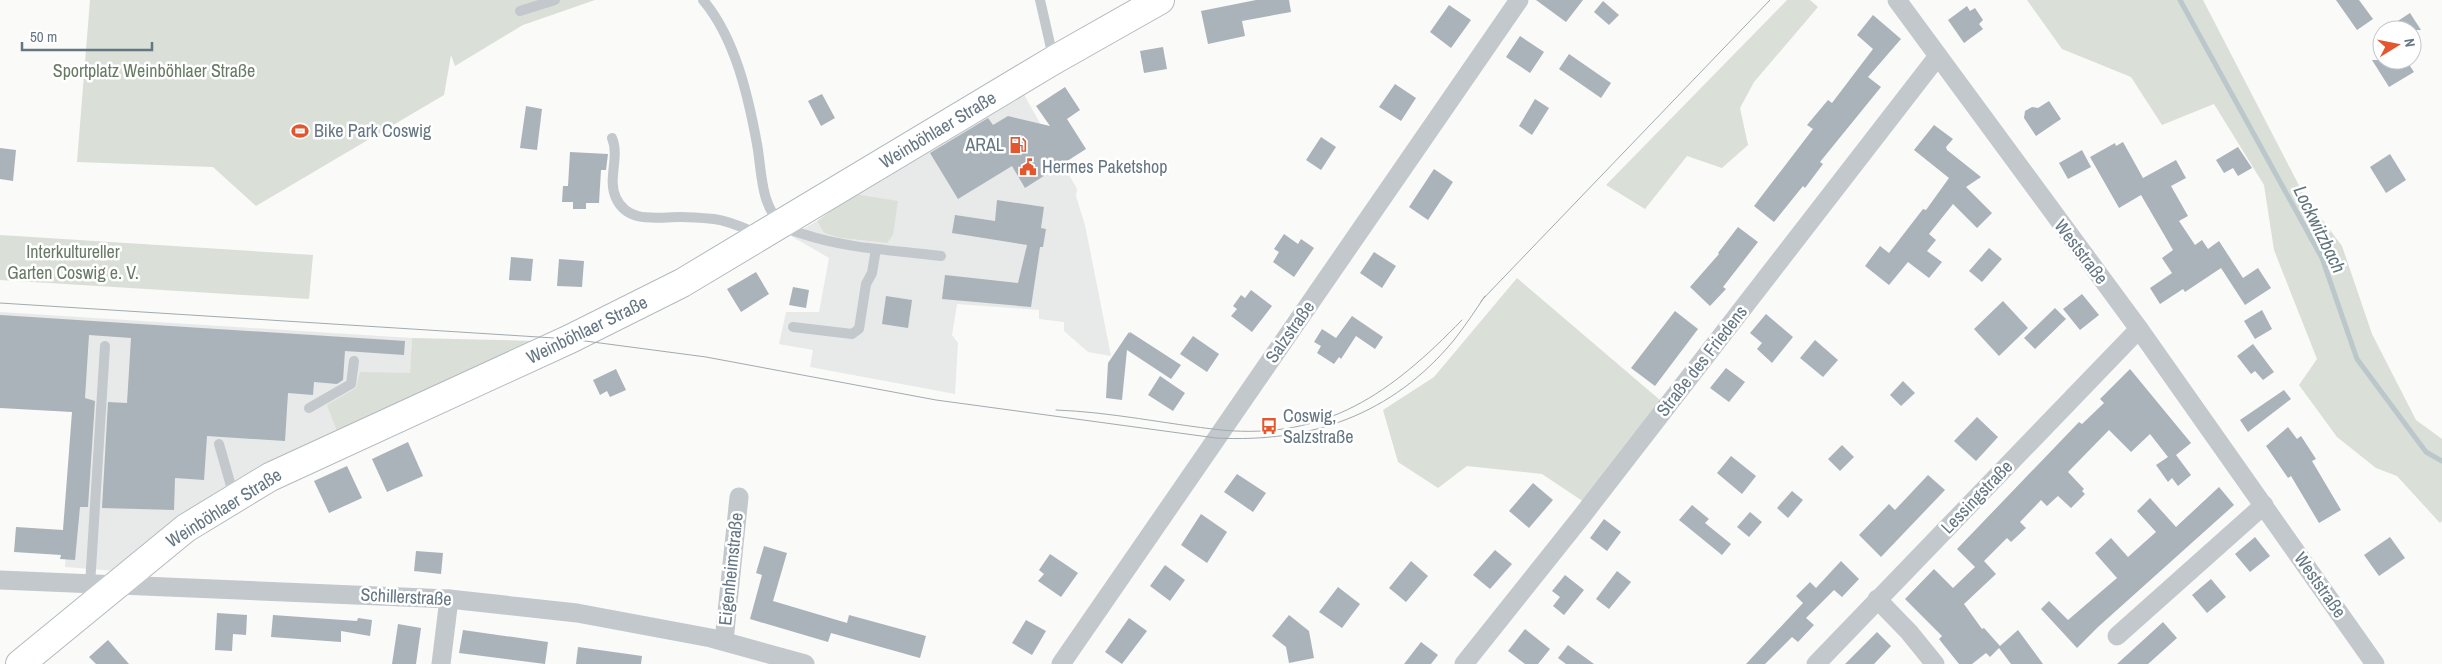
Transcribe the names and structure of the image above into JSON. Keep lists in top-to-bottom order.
{
  "streets": {
    "main road": ["Weinböhlaer Straße"],
    "street": [
      "Weststraße",
      "Salzstraße",
      "Straße des Friedens",
      "Lessingstraße",
      "Eigenheimstraße",
      "Schillerstraße"
    ]
  },
  "crossings": [
    ["Weinböhlaer Straße", "Schillerstraße"],
    ["Weststraße", "Straße des Friedens"],
    ["Weststraße", "Lessingstraße"],
    ["Eigenheimstraße", "Schillerstraße"]
  ],
  "water": ["Lockwitzbach"],
  "parks": ["Sportplatz Weinböhlaer Straße", "Interkultureller Garten Coswig e. V."],
  "places": {
    "sports": ["Bike Park Coswig"],
    "fuel station": ["ARAL"],
    "public building": ["Hermes Paketshop"],
    "bus stop": ["Coswig, Salzstraße"]
  },
  "scale_bar": "50 m",
  "north": "right"
}
